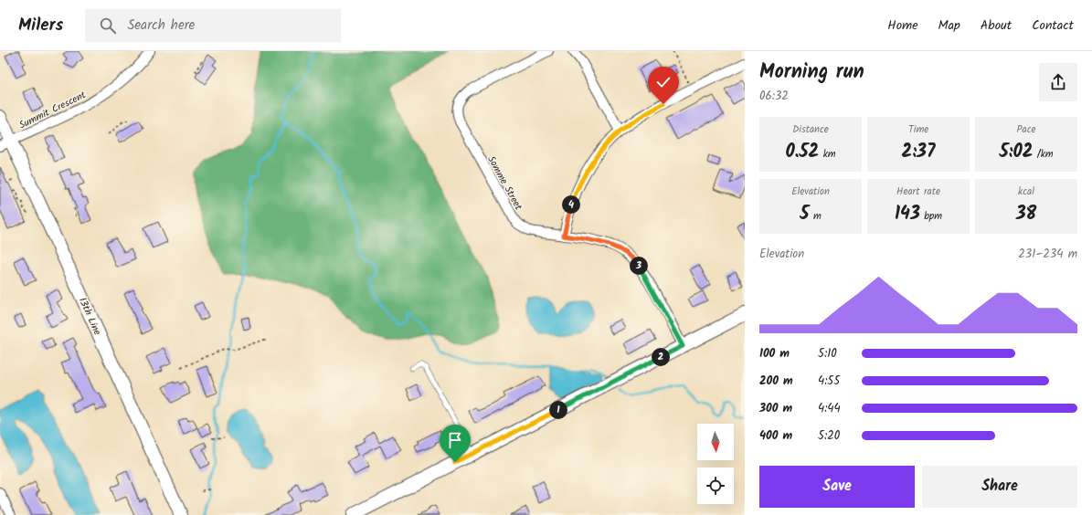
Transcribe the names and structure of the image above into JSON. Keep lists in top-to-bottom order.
{
  "streets": {
    "main road": ["13th Line"],
    "street": ["Summit Crescent", "Somme Street"]
  },
  "crossings": [
    ["Summit Crescent", "13th Line"]
  ],
  "north": "bottom",
  "page": {
    "header": "Milers",
    "search": "Search here",
    "nav": [
      "Home",
      "Map",
      "About",
      "Contact"
    ],
    "heading": ["Morning run", "06:32"],
    "stats": [
      ["Distance", "0.52 km"],
      ["Time", "2:37"],
      ["Pace", "5:02 /km"],
      ["Elevation", "5 m"],
      ["Heart rate", "143 bpm"],
      ["kcal", "38"]
    ],
    "pins": [
      "4",
      "3",
      "2",
      "1"
    ],
    "chart": ["Elevation", "231–234 m"],
    "list": [
      {
        "name": "100 m",
        "note": "5:10"
      },
      {
        "name": "200 m",
        "note": "4:55"
      },
      {
        "name": "300 m",
        "note": "4:44"
      },
      {
        "name": "400 m",
        "note": "5:20"
      }
    ],
    "buttons": ["Save", "Share"]
  }
}
